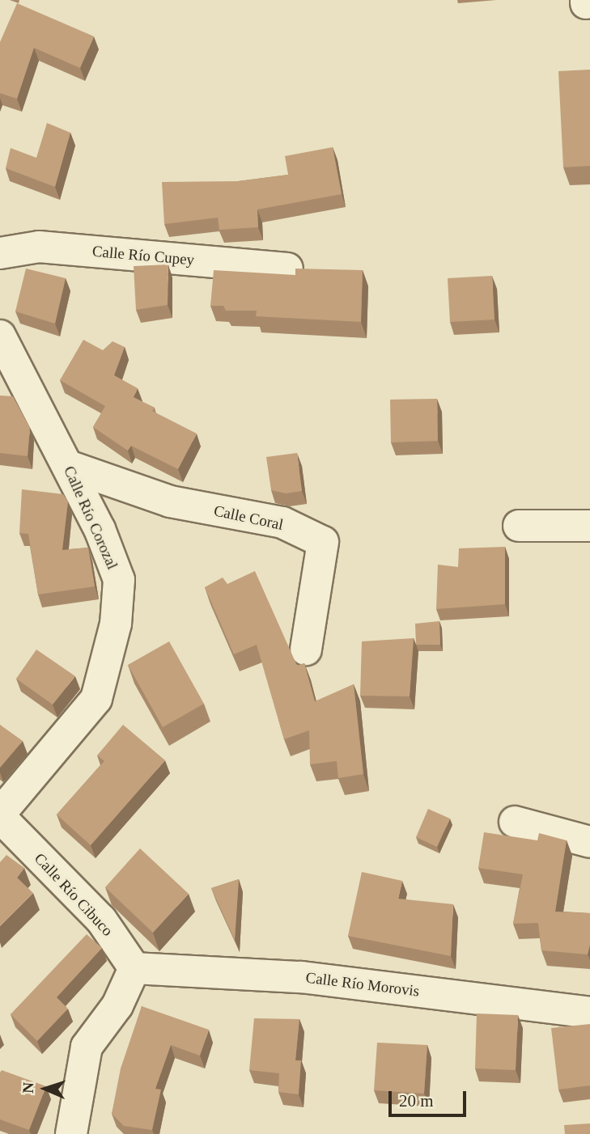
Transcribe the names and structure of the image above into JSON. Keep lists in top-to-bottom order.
{
  "streets": {
    "street": [
      "Calle Río Cupey",
      "Calle Río Corozal",
      "Calle Coral",
      "Calle Río Cibuco",
      "Calle Río Morovis"
    ]
  },
  "crossings": [
    ["Calle Río Corozal", "Calle Coral"],
    ["Calle Río Corozal", "Calle Río Cibuco"],
    ["Calle Río Cibuco", "Calle Río Morovis"]
  ],
  "scale_bar": "20 m",
  "north": "left"
}
